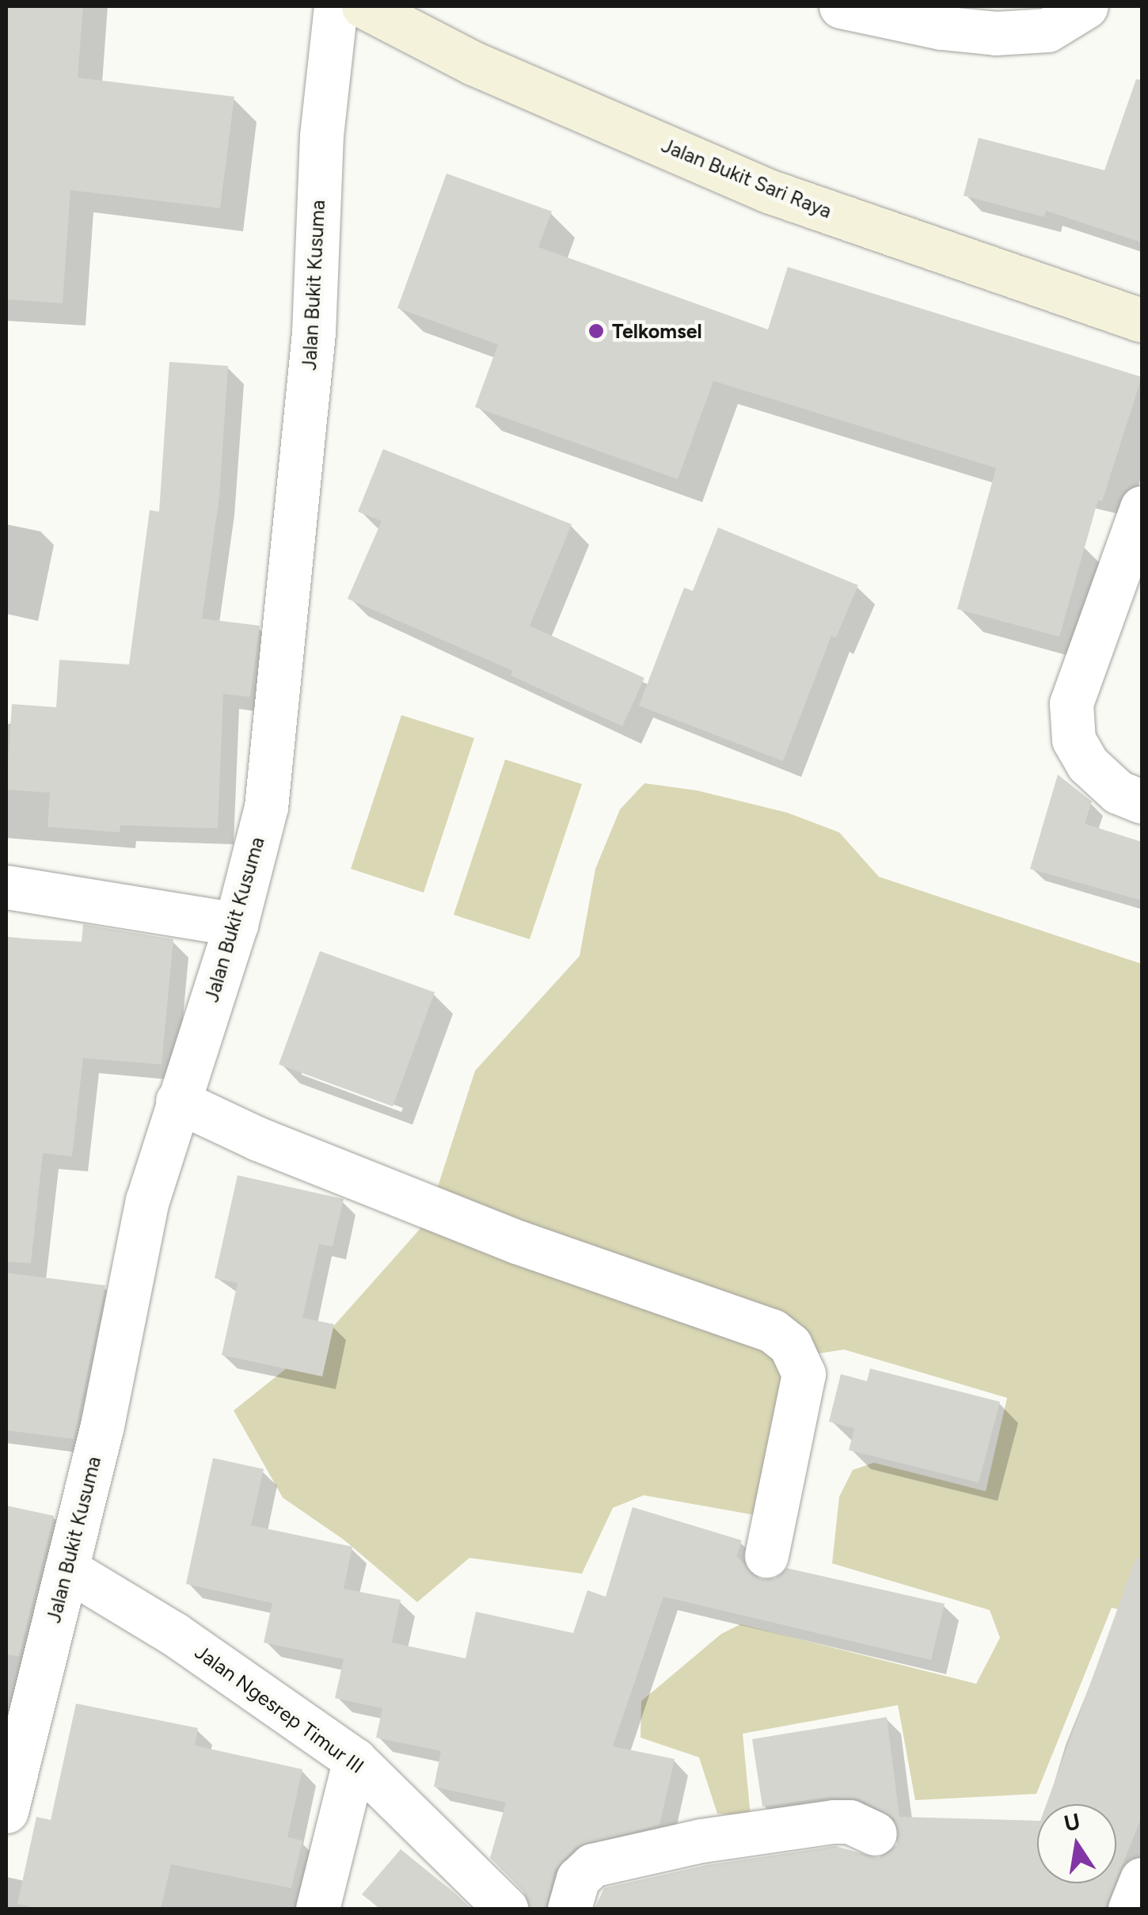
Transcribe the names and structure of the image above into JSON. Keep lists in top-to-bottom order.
{
  "streets": {
    "street": ["Jalan Bukit Sari Raya", "Jalan Bukit Kusuma", "Jalan Ngesrep Timur III"]
  },
  "crossings": [
    ["Jalan Bukit Kusuma", "Jalan Ngesrep Timur III"]
  ],
  "places": ["Telkomsel"],
  "north": "top"
}
